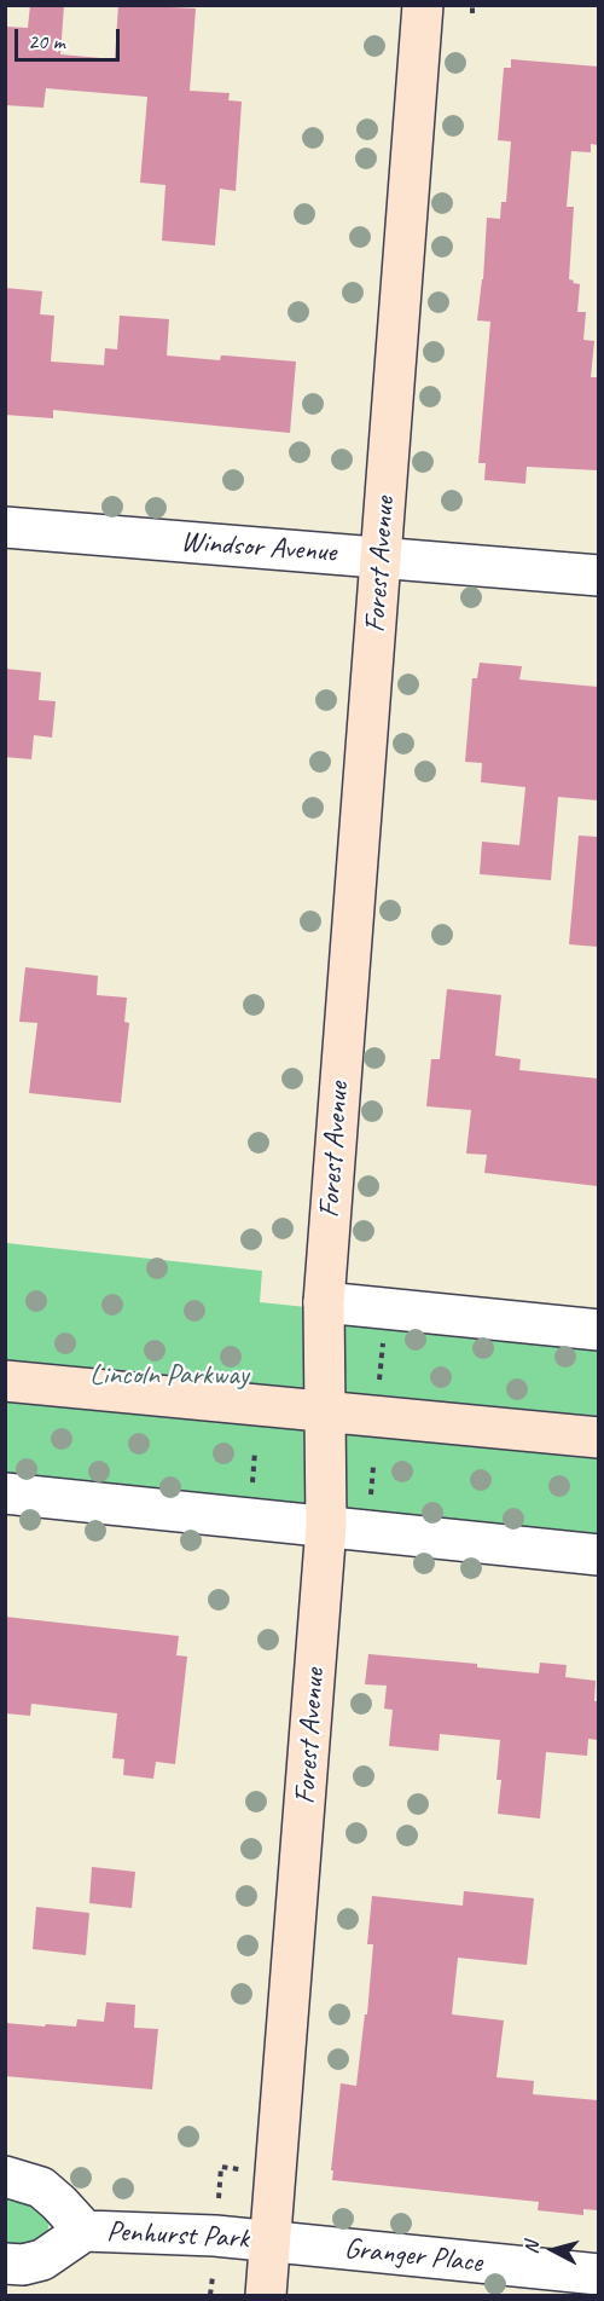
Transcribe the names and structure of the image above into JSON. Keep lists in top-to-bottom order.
{
  "streets": {
    "street": [
      "Windsor Avenue",
      "Forest Avenue",
      "Penhurst Park",
      "Granger Place"
    ]
  },
  "crossings": [
    ["Windsor Avenue", "Forest Avenue"],
    ["Forest Avenue", "Penhurst Park"],
    ["Forest Avenue", "Granger Place"],
    ["Penhurst Park", "Granger Place"]
  ],
  "parks": ["Lincoln Parkway"],
  "scale_bar": "20 m",
  "north": "left"
}
